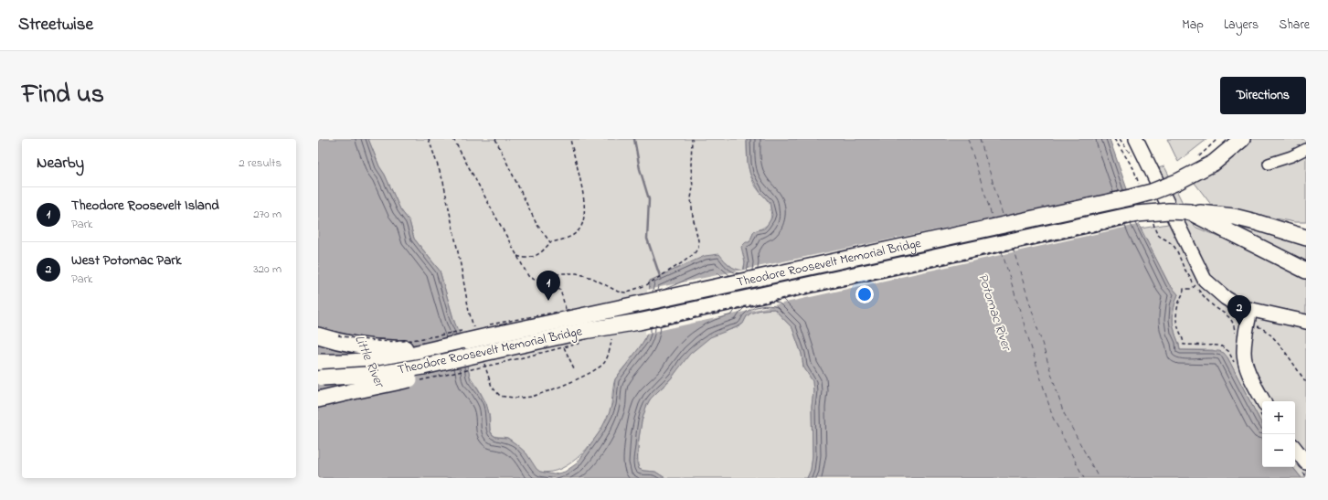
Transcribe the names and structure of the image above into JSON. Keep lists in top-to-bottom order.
{
  "streets": {
    "highway": ["Theodore Roosevelt Memorial Bridge"]
  },
  "water": ["Potomac River", "Little River"],
  "page": {
    "header": "Streetwise",
    "nav": ["Map", "Layers", "Share"],
    "title": "Find us",
    "buttons": "Directions",
    "heading": ["Nearby", "2 results"],
    "list": [
      {
        "mark": "1",
        "name": "Theodore Roosevelt Island",
        "note": "Park",
        "value": "270 m"
      },
      {
        "mark": "2",
        "name": "West Potomac Park",
        "note": "Park",
        "value": "320 m"
      }
    ],
    "pins": ["1", "2"],
    "map_buttons": ["+", "−"]
  }
}
